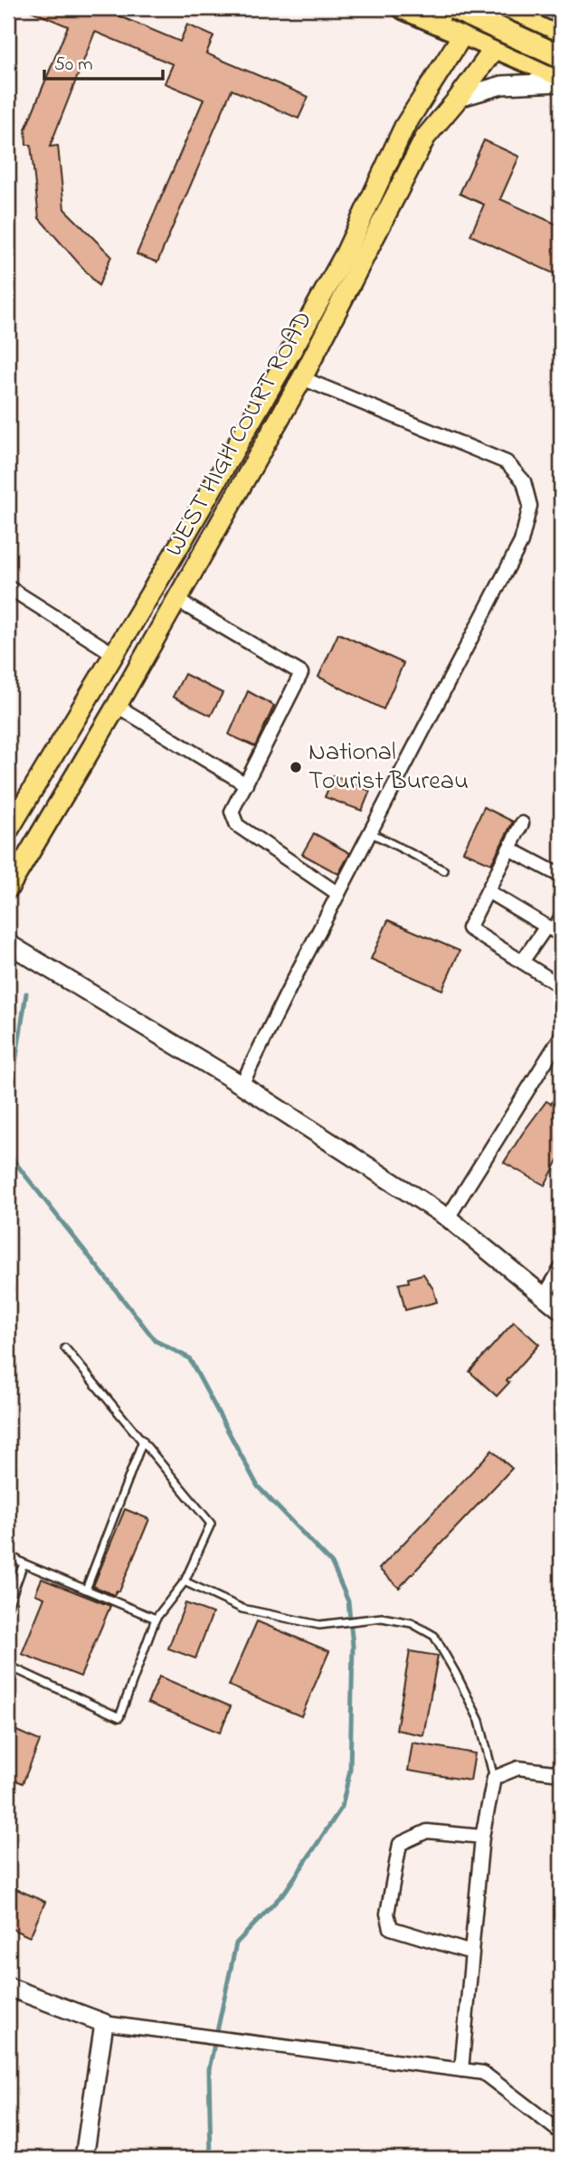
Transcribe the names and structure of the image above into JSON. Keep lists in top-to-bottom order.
{
  "streets": {
    "main road": ["WEST HIGH COURT ROAD"]
  },
  "places": ["National Tourist Bureau"],
  "scale_bar": "50 m"
}
